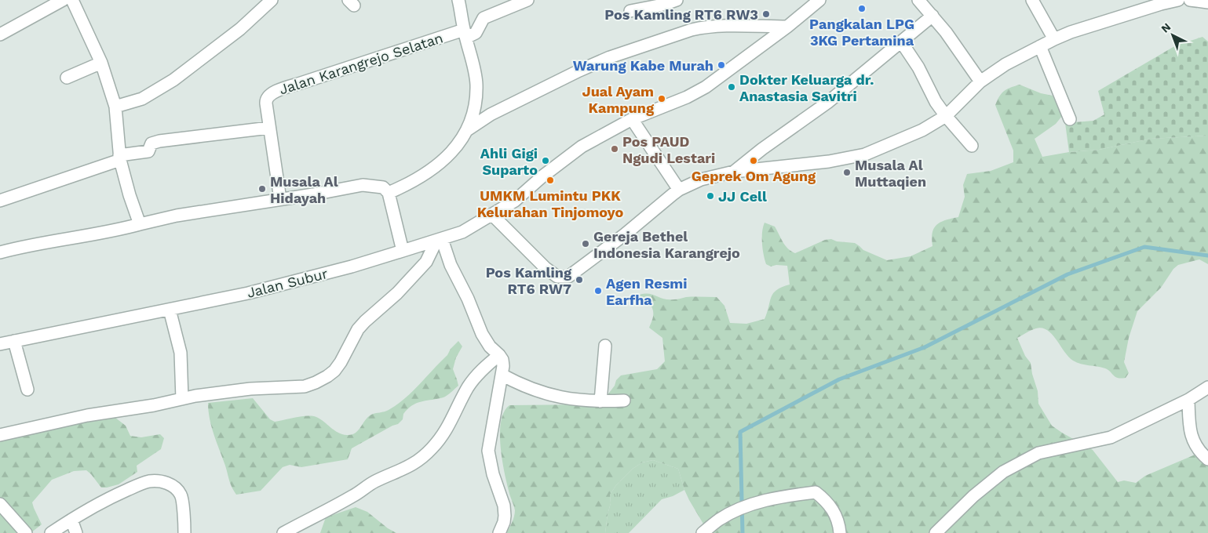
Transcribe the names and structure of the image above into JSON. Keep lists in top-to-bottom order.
{
  "streets": {
    "street": ["Jalan Karangrejo Selatan", "Jalan Subur"]
  },
  "places": [
    "Pangkalan LPG 3KG Pertamina",
    "Pos Kamling RT6 RW3",
    "Warung Kabe Murah",
    "Dokter Keluarga dr. Anastasia Savitri",
    "Jual Ayam Kampung",
    "Pos PAUD Ngudi Lestari",
    "Ahli Gigi Suparto",
    "Geprek Om Agung",
    "Musala Al Muttaqien",
    "UMKM Lumintu PKK Kelurahan Tinjomoyo",
    "Musala Al Hidayah",
    "JJ Cell",
    "Gereja Bethel Indonesia Karangrejo",
    "Pos Kamling RT6 RW7",
    "Agen Resmi Earfha"
  ],
  "north": "top left"
}
